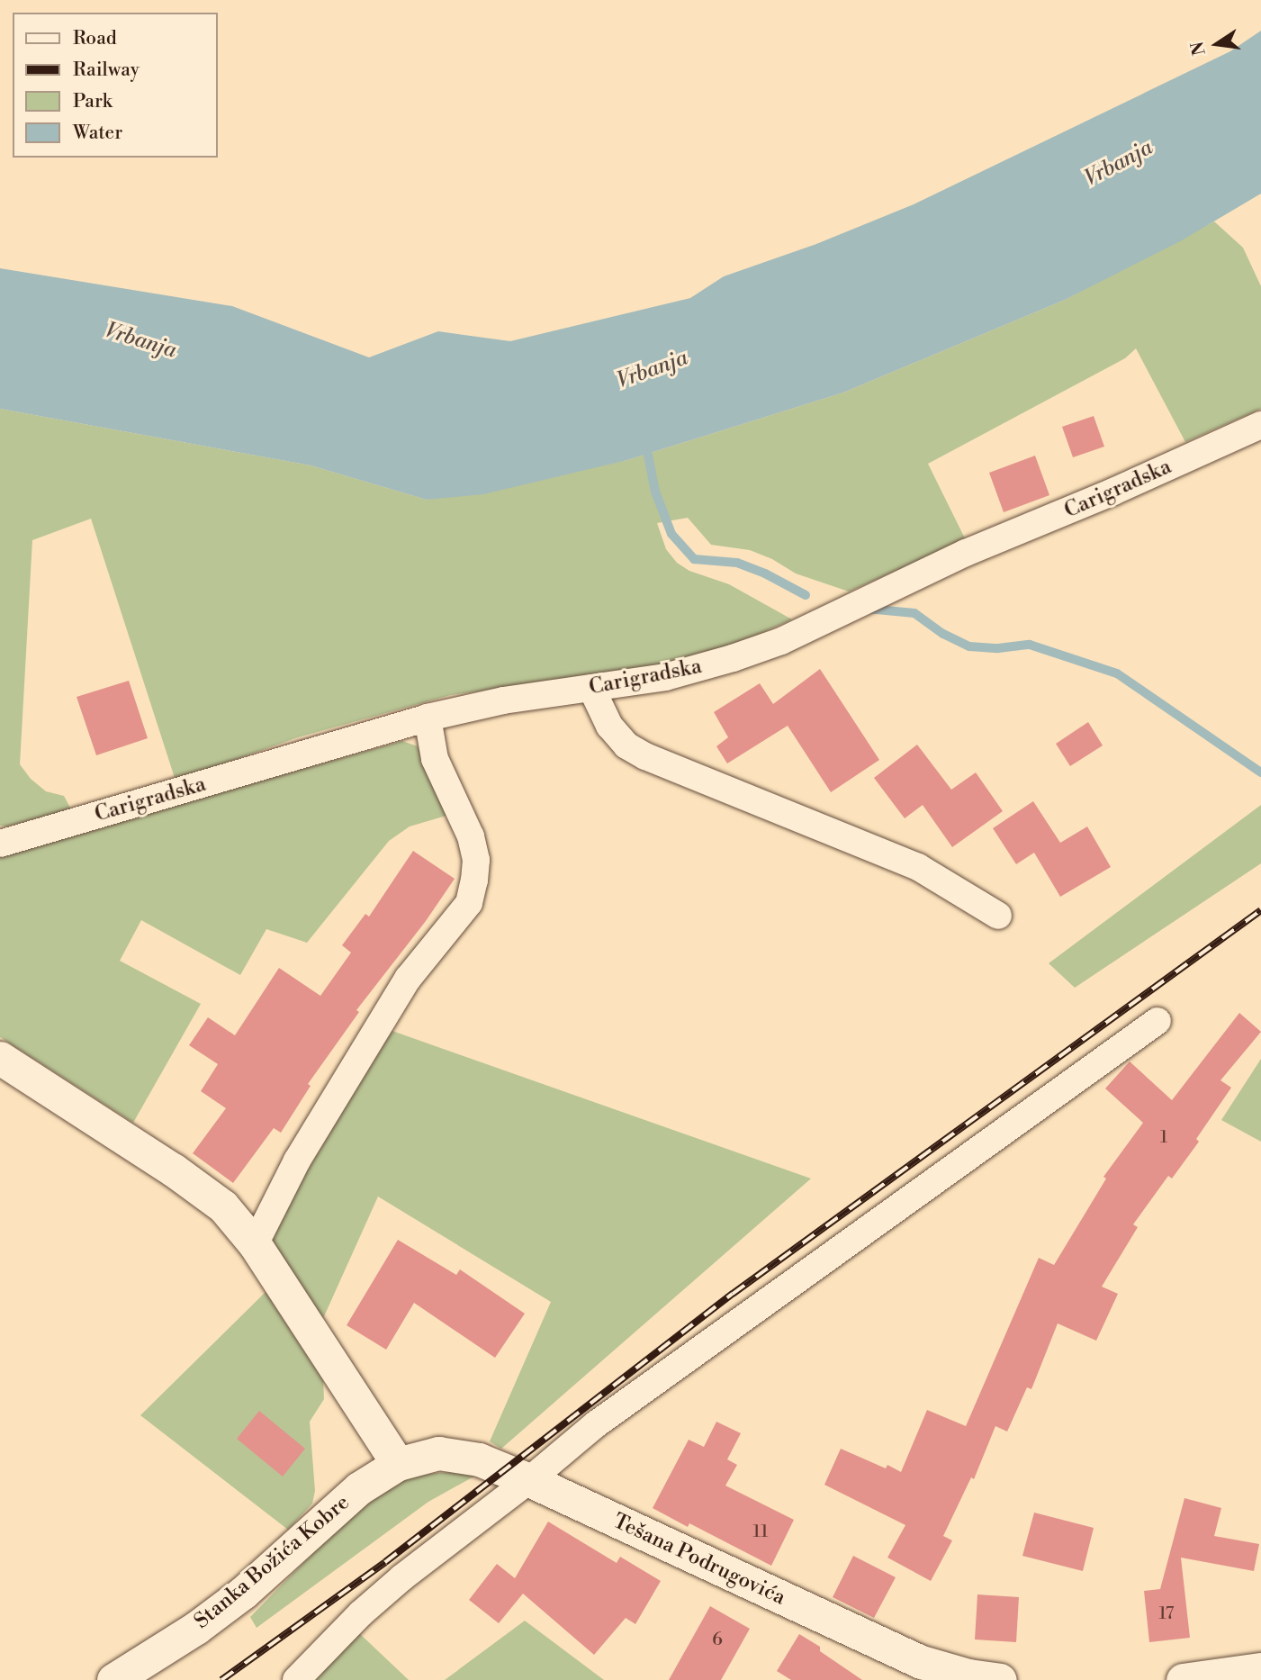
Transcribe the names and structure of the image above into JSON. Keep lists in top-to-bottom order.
{
  "streets": {
    "street": ["Carigradska", "Tešana Podrugovića", "Stanka Božića Kobre"]
  },
  "crossings": [
    ["Tešana Podrugovića", "Stanka Božića Kobre"]
  ],
  "water": ["Vrbanja"],
  "house_numbers": [
    "1",
    "11",
    "17",
    "6"
  ],
  "legend": [
    "Road",
    "Railway",
    "Park",
    "Water"
  ],
  "north": "left"
}
